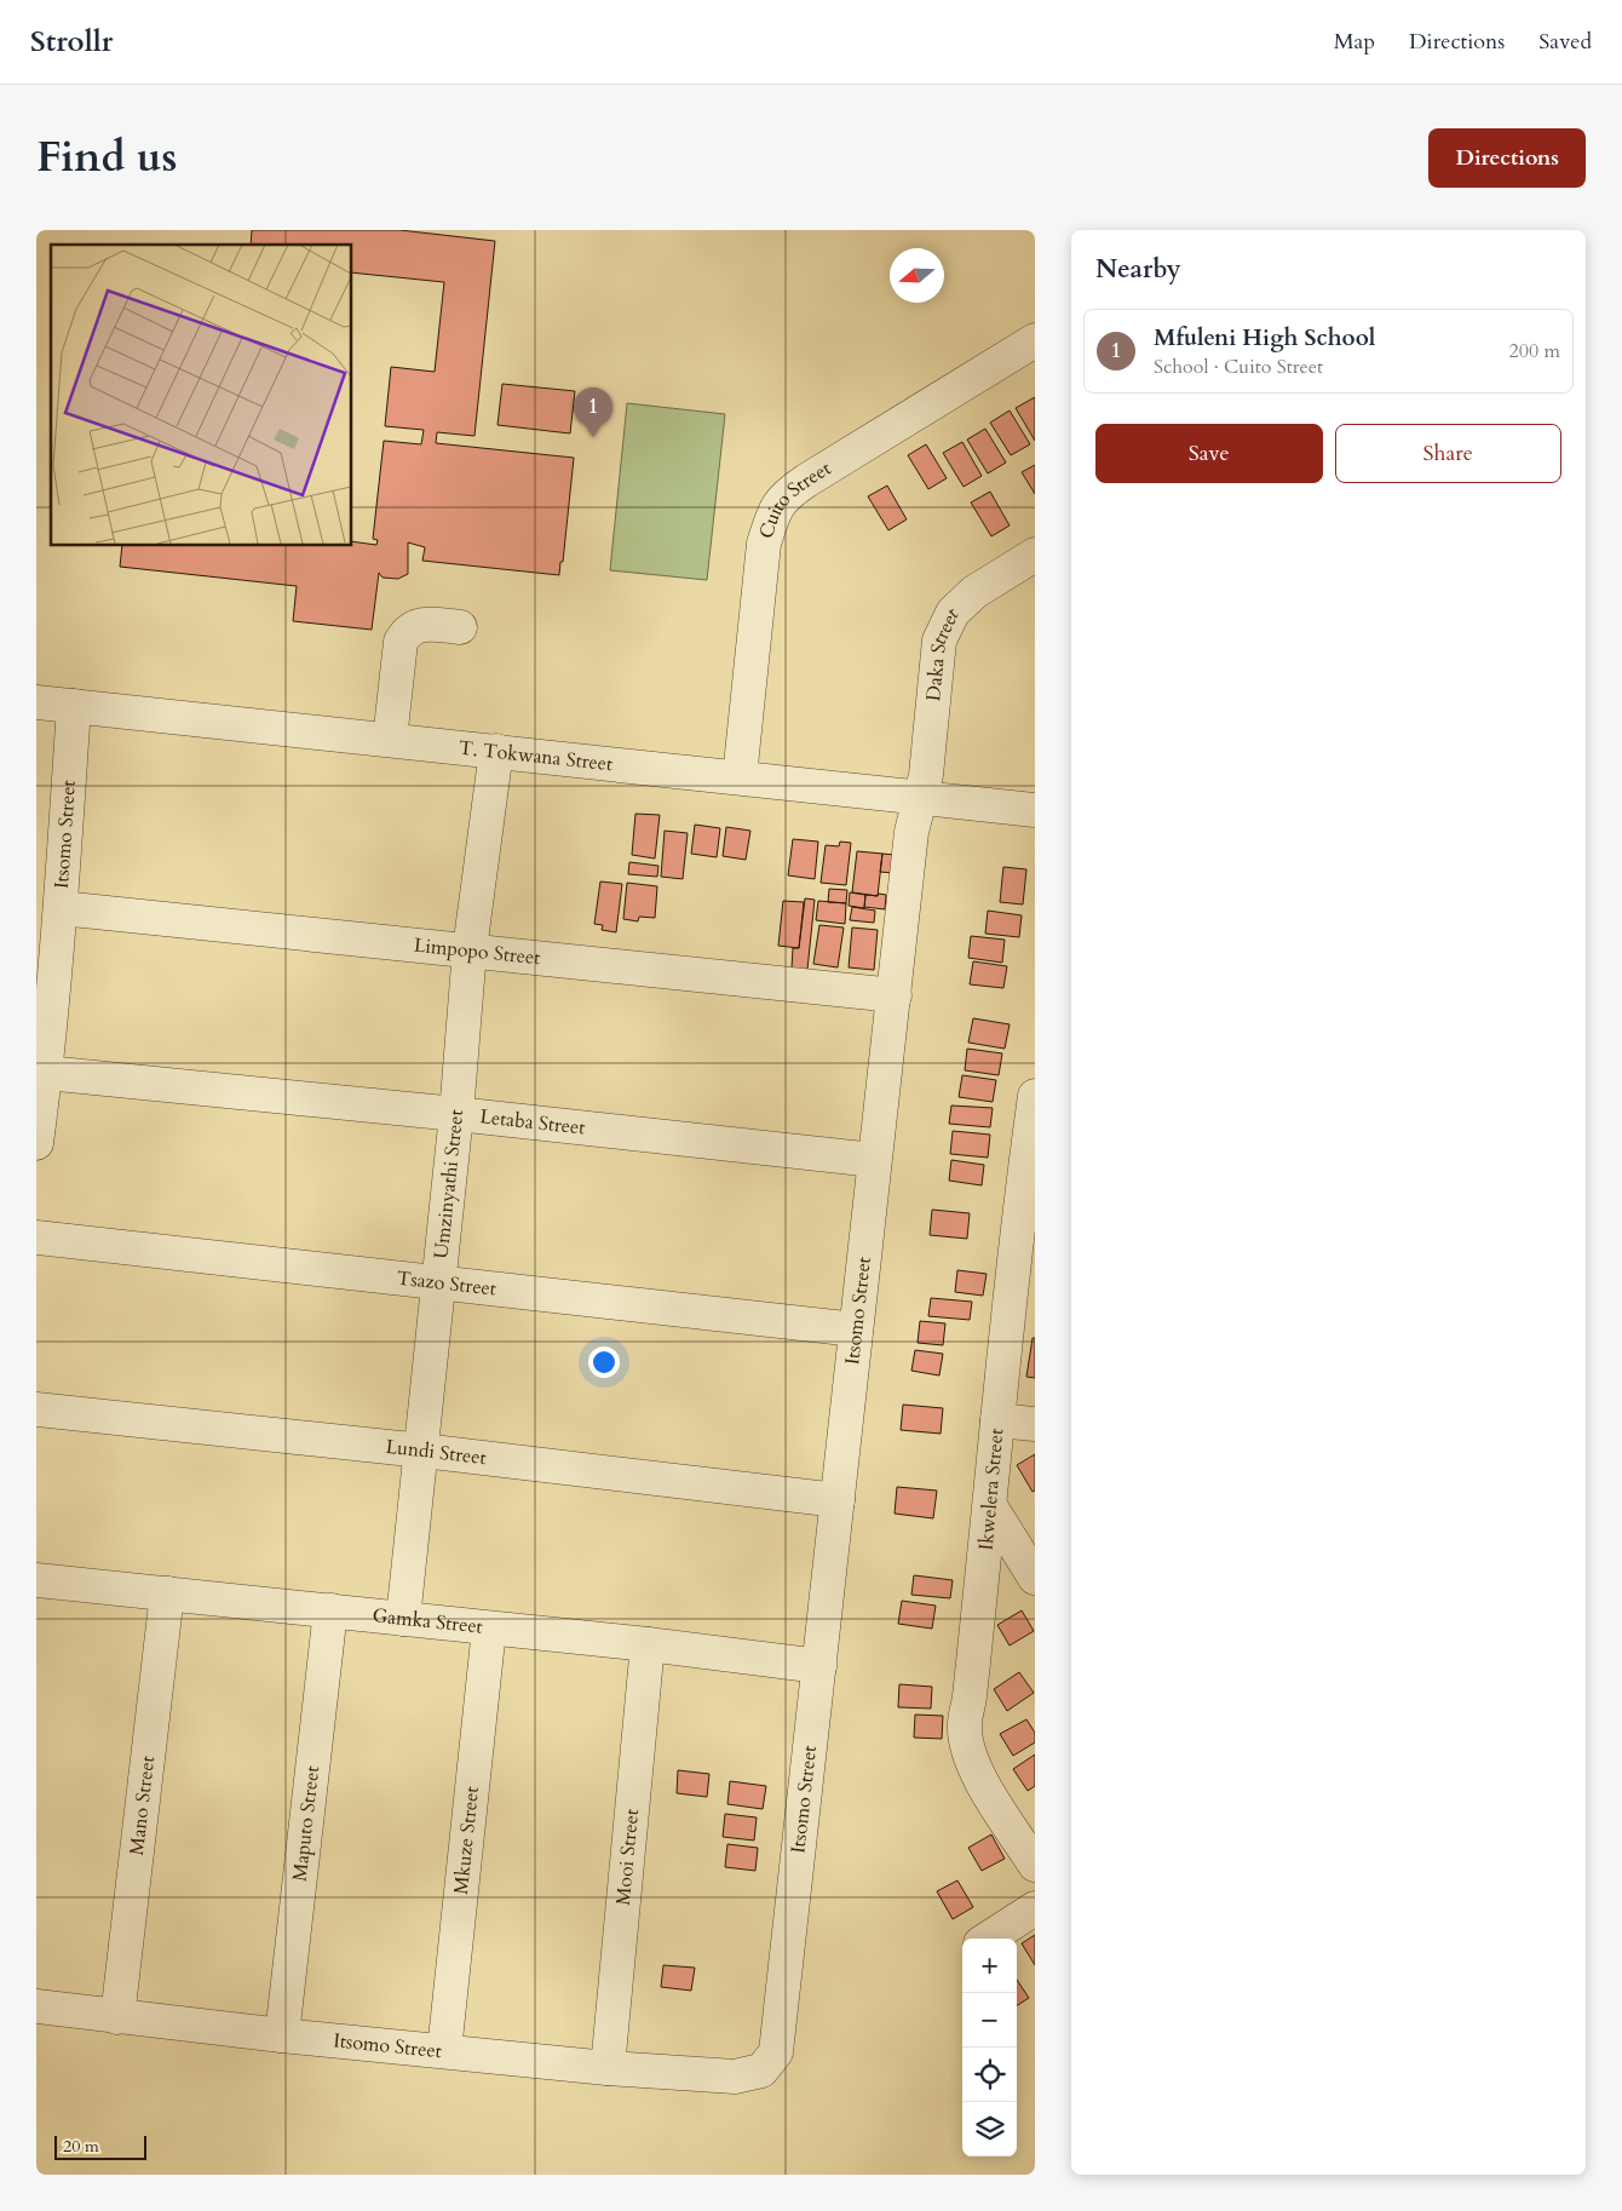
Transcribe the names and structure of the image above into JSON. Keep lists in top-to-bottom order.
{
  "streets": {
    "street": [
      "Cuito Street",
      "Daka Street",
      "T. Tokwana Street",
      "Itsomo Street",
      "Limpopo Street",
      "Letaba Street",
      "Umzinyathi Street",
      "Tsazo Street",
      "Lundi Street",
      "Ikwelera Street",
      "Gamka Street",
      "Mano Street",
      "Maputo Street",
      "Mkuze Street",
      "Mooi Street"
    ]
  },
  "crossings": [
    ["Cuito Street", "T. Tokwana Street"],
    ["Daka Street", "T. Tokwana Street"],
    ["Daka Street", "Itsomo Street"],
    ["T. Tokwana Street", "Itsomo Street"],
    ["T. Tokwana Street", "Umzinyathi Street"],
    ["Itsomo Street", "Limpopo Street"],
    ["Itsomo Street", "Letaba Street"],
    ["Itsomo Street", "Tsazo Street"],
    ["Itsomo Street", "Lundi Street"],
    ["Itsomo Street", "Gamka Street"],
    ["Itsomo Street", "Mano Street"],
    ["Itsomo Street", "Maputo Street"],
    ["Itsomo Street", "Mkuze Street"],
    ["Itsomo Street", "Mooi Street"],
    ["Limpopo Street", "Umzinyathi Street"],
    ["Letaba Street", "Umzinyathi Street"],
    ["Umzinyathi Street", "Tsazo Street"],
    ["Umzinyathi Street", "Lundi Street"],
    ["Umzinyathi Street", "Gamka Street"],
    ["Gamka Street", "Mano Street"],
    ["Gamka Street", "Maputo Street"],
    ["Gamka Street", "Mkuze Street"],
    ["Gamka Street", "Mooi Street"]
  ],
  "scale_bar": "20 m",
  "north": "left",
  "page": {
    "header": "Strollr",
    "nav": ["Map", "Directions", "Saved"],
    "title": "Find us",
    "buttons": [
      "Directions",
      ["Save", "Share"]
    ],
    "heading": "Nearby",
    "list": [
      {
        "mark": "1",
        "name": "Mfuleni High School",
        "note": "School · Cuito Street",
        "value": "200 m"
      }
    ],
    "pins": "1",
    "map_buttons": ["+", "−"],
    "scale": "20 m"
  }
}
